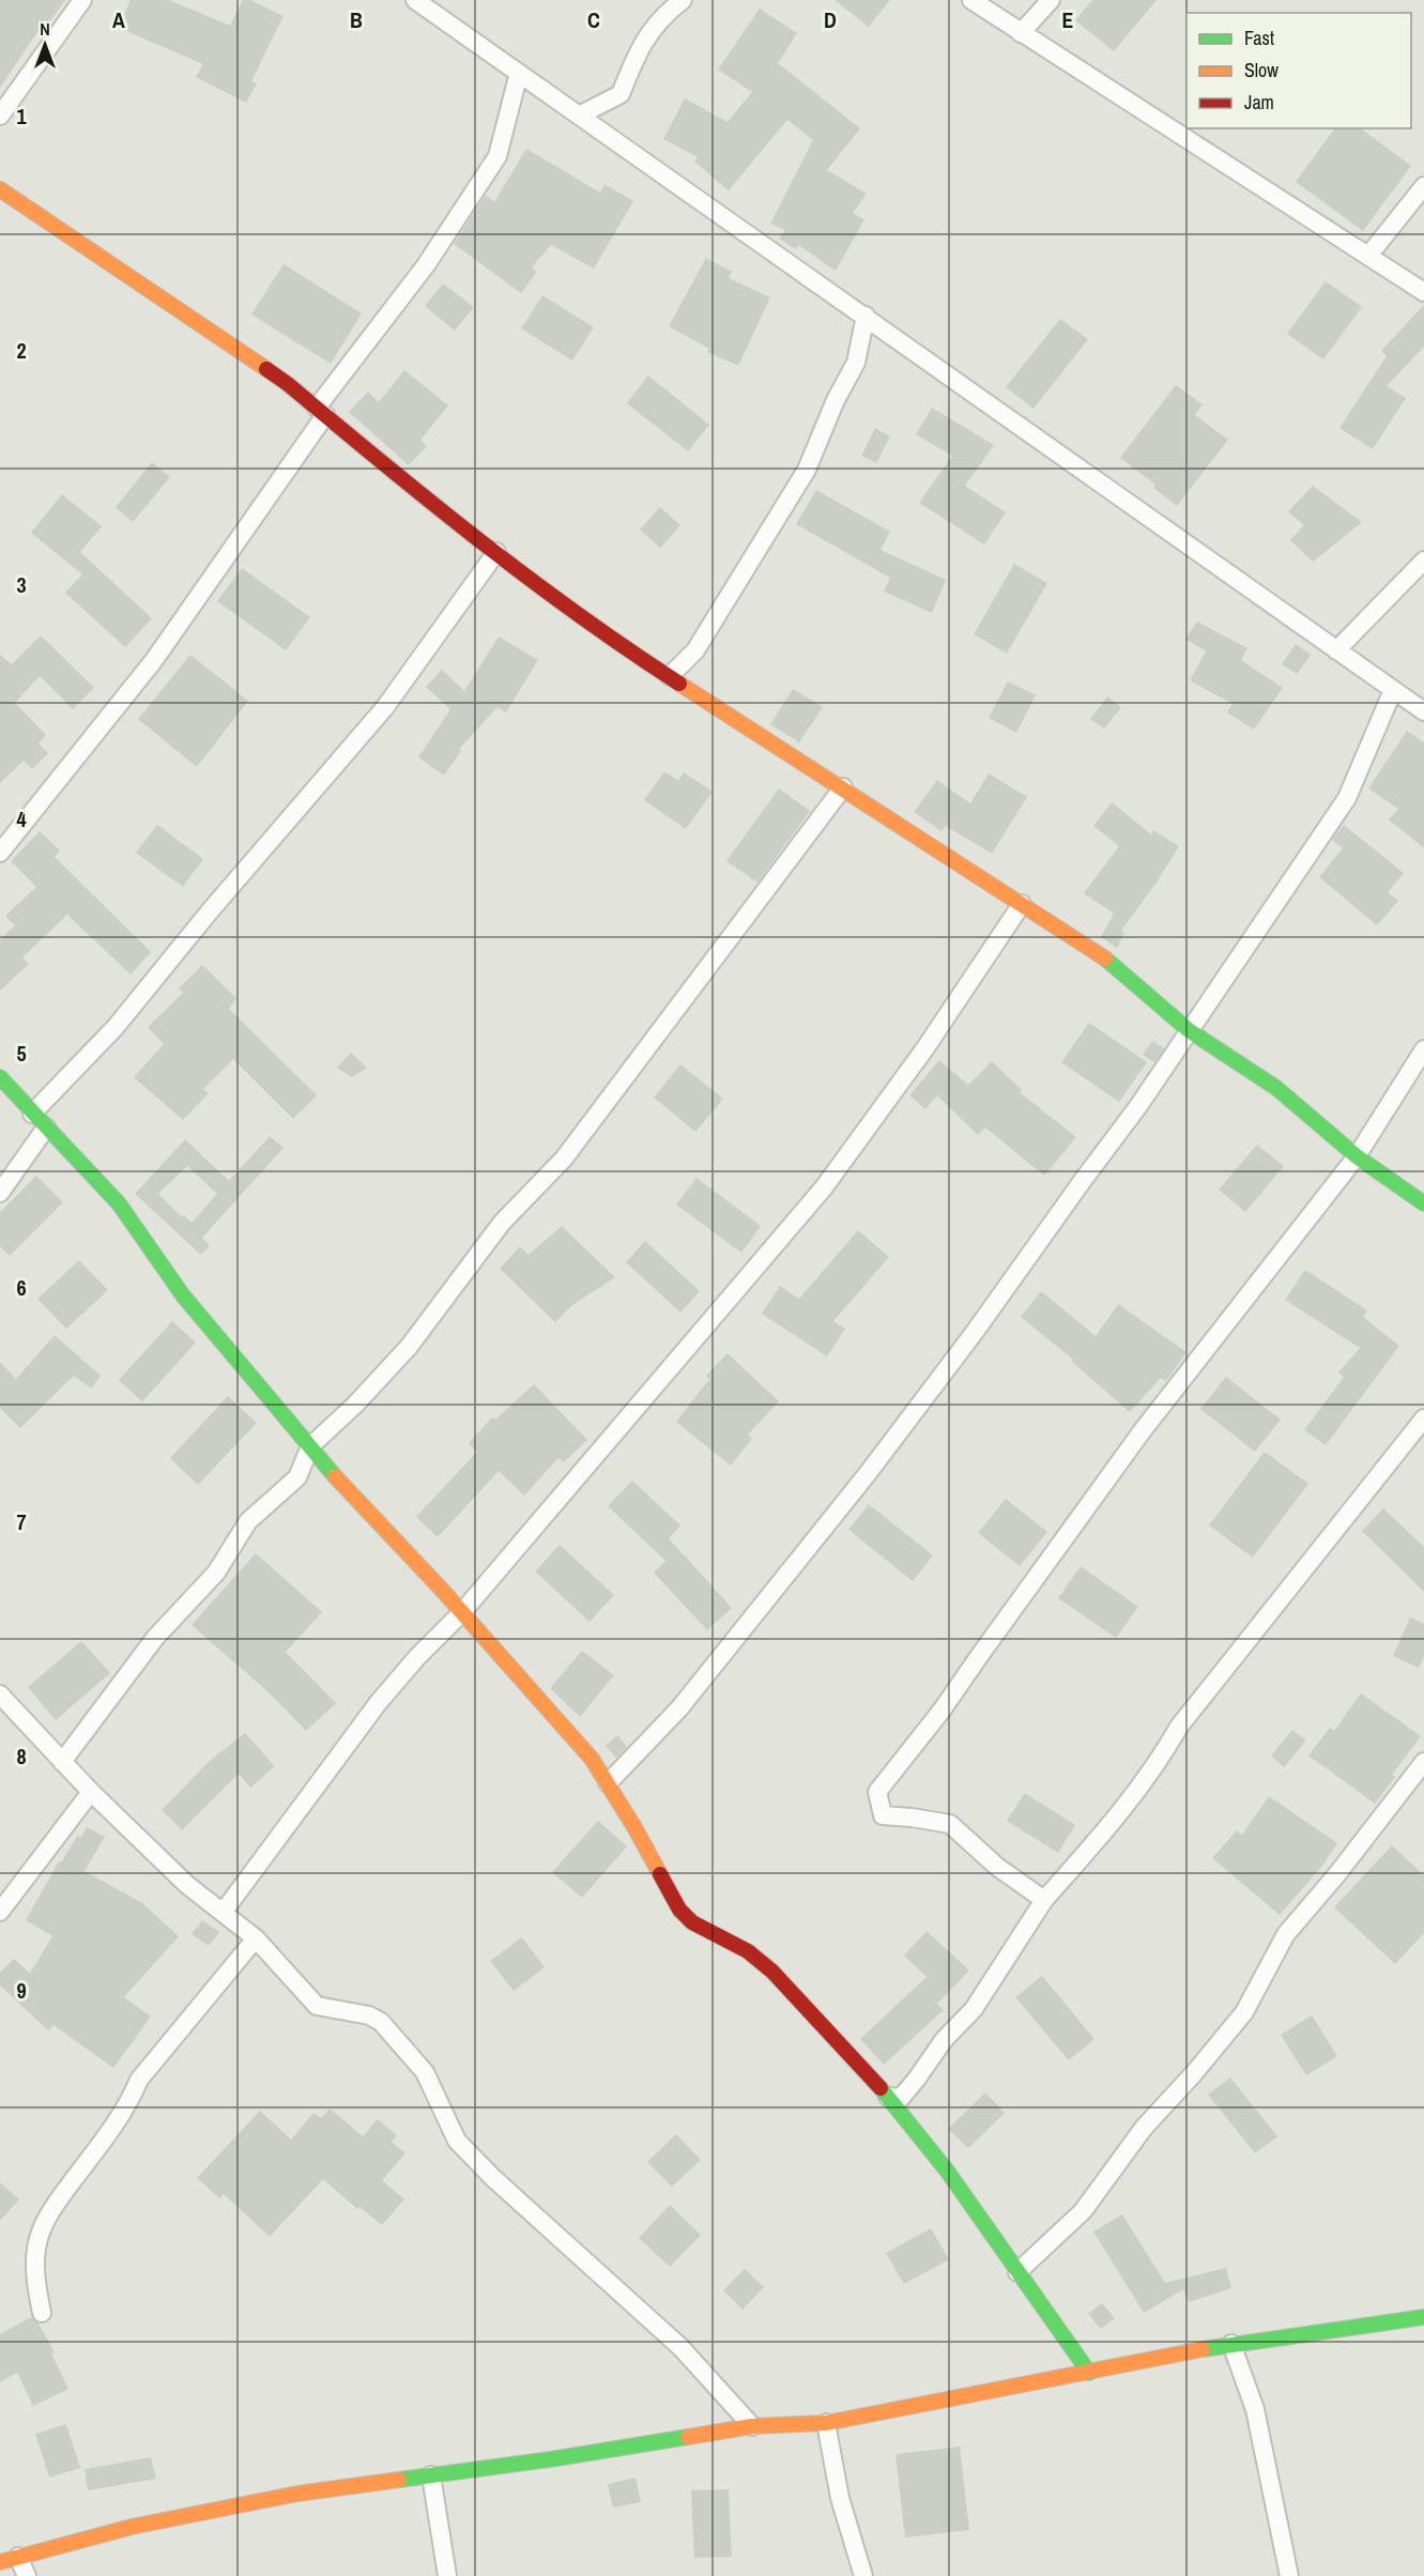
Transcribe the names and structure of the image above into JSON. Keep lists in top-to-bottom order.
{
  "legend": ["Fast", "Slow", "Jam"],
  "north": "top",
  "grid": {
    "columns": [
      "A",
      "B",
      "C",
      "D",
      "E"
    ],
    "rows": [
      "1",
      "2",
      "3",
      "4",
      "5",
      "6",
      "7",
      "8",
      "9"
    ]
  }
}
